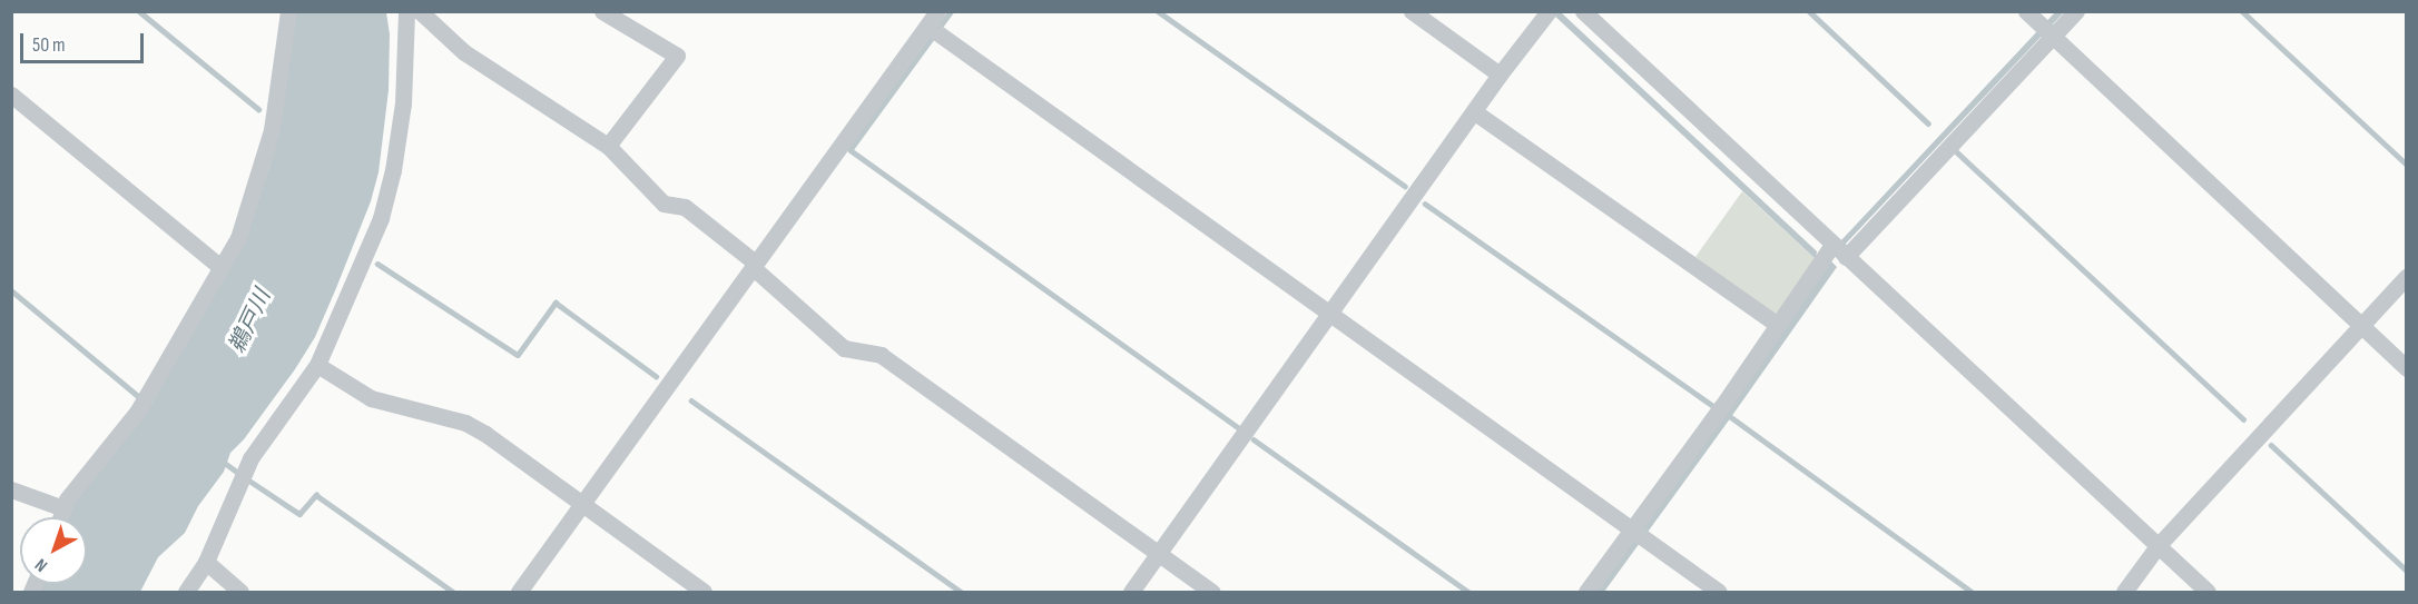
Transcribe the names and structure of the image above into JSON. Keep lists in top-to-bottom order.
{
  "water": ["鵜戸川"],
  "scale_bar": "50 m",
  "north": "bottom left"
}
